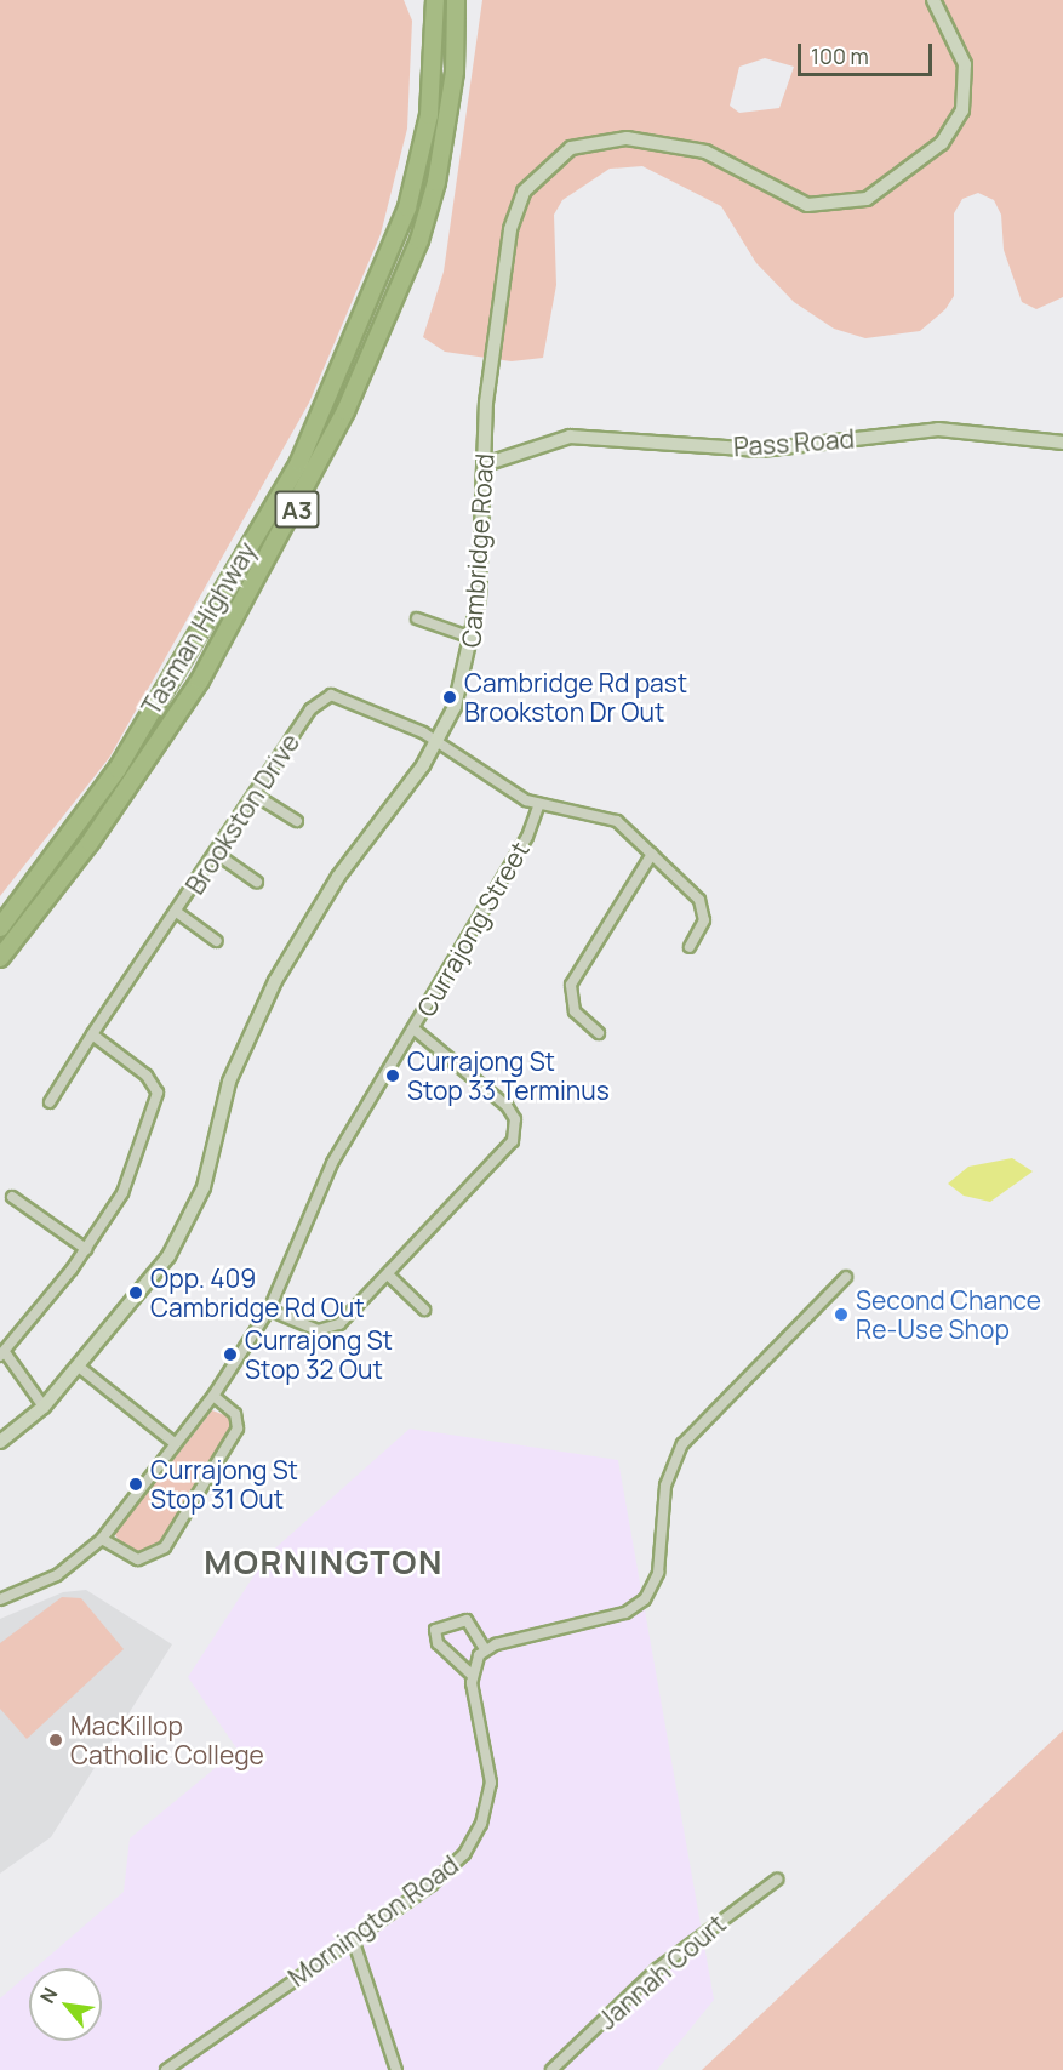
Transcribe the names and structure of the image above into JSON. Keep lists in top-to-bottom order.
{
  "streets": {
    "highway": ["A3", "Tasman Highway"],
    "main road": ["Pass Road", "Cambridge Road"],
    "street": [
      "Brookston Drive",
      "Currajong Street",
      "Mornington Road",
      "Jannah Court"
    ]
  },
  "crossings": [
    ["Pass Road", "Cambridge Road"],
    ["Cambridge Road", "Brookston Drive"]
  ],
  "districts": ["MORNINGTON"],
  "places": [
    "Cambridge Rd past Brookston Dr Out",
    "Currajong St Stop 33 Terminus",
    "Opp. 409 Cambridge Rd Out",
    "Second Chance Re-Use Shop",
    "Currajong St Stop 32 Out",
    "Currajong St Stop 31 Out",
    "MacKillop Catholic College"
  ],
  "scale_bar": "100 m",
  "north": "top left"
}
